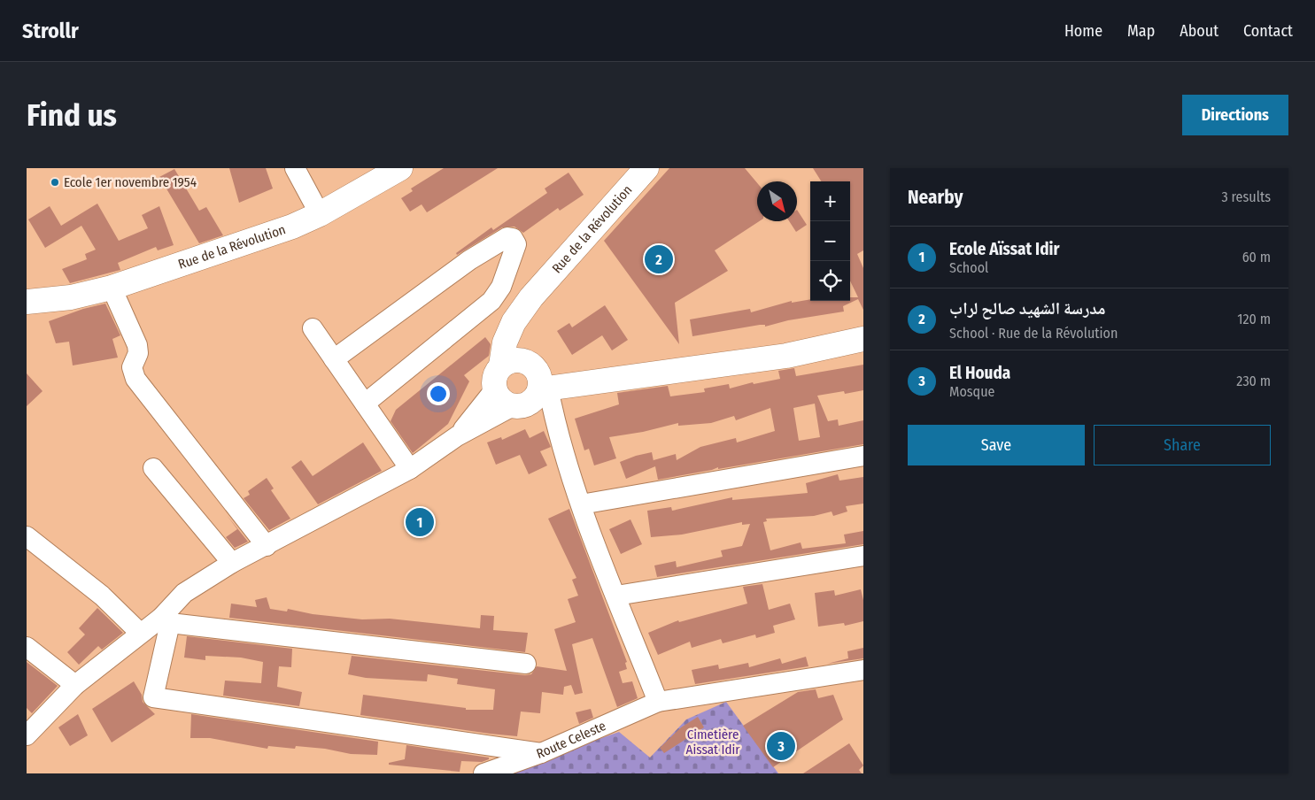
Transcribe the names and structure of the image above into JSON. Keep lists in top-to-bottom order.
{
  "streets": {
    "main road": ["Rue de la Révolution"],
    "street": ["Route Celeste"]
  },
  "parks": ["Cimetière Aissat Idir"],
  "places": ["Ecole 1er novembre 1954"],
  "north": "bottom right",
  "page": {
    "header": "Strollr",
    "nav": [
      "Home",
      "Map",
      "About",
      "Contact"
    ],
    "buttons": [
      "Directions",
      ["Save", "Share"]
    ],
    "title": "Find us",
    "heading": ["Nearby", "3 results"],
    "map_buttons": ["+", "−"],
    "list": [
      {
        "mark": "1",
        "name": "Ecole Aïssat Idir",
        "note": "School",
        "value": "60 m"
      },
      {
        "mark": "2",
        "name": "مدرسة الشهيد صالح لراب",
        "note": "School · Rue de la Révolution",
        "value": "120 m"
      },
      {
        "mark": "3",
        "name": "El Houda",
        "note": "Mosque",
        "value": "230 m"
      }
    ],
    "pins": ["2", "1", "3"]
  }
}
